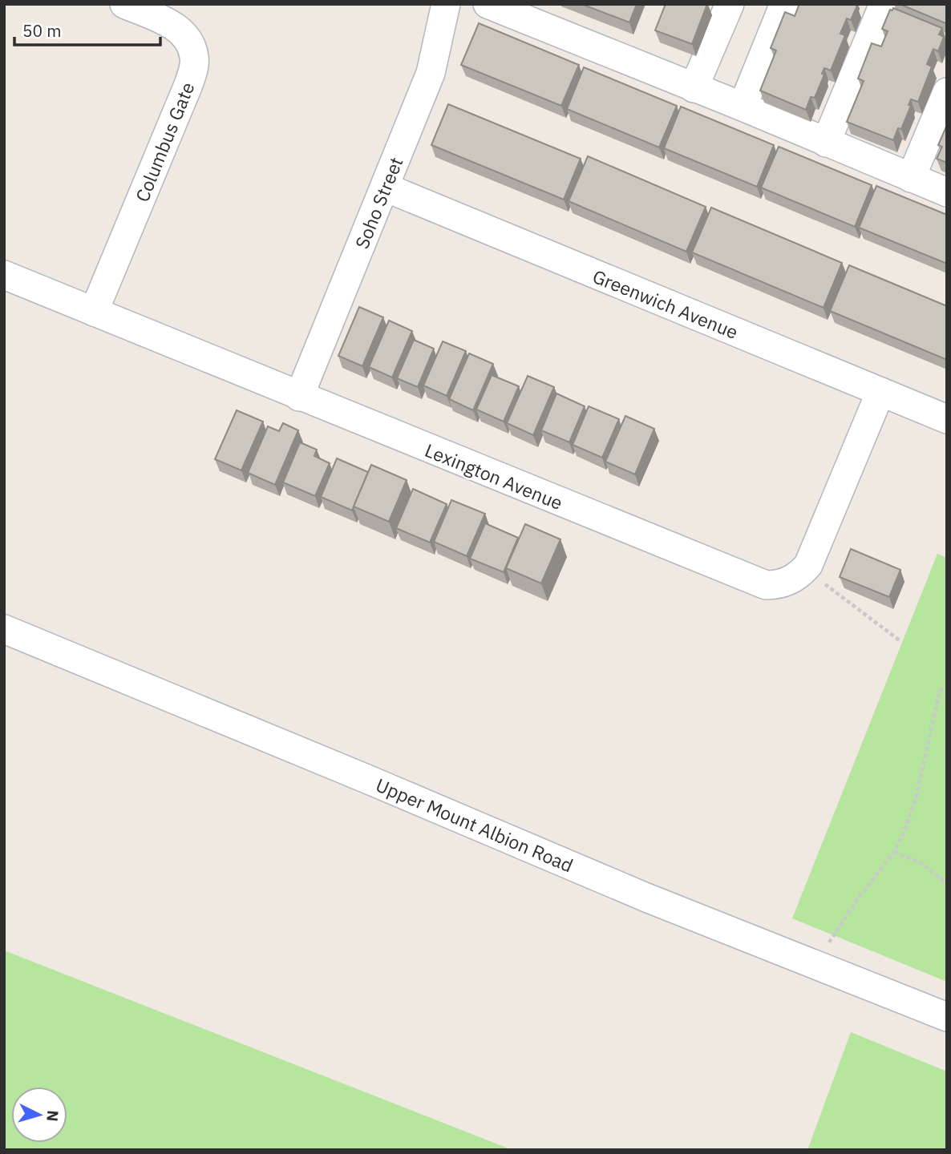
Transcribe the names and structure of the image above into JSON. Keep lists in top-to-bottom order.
{
  "streets": {
    "street": [
      "Columbus Gate",
      "Soho Street",
      "Greenwich Avenue",
      "Lexington Avenue",
      "Upper Mount Albion Road"
    ]
  },
  "crossings": [
    ["Columbus Gate", "Lexington Avenue"],
    ["Soho Street", "Greenwich Avenue"],
    ["Soho Street", "Lexington Avenue"],
    ["Greenwich Avenue", "Lexington Avenue"]
  ],
  "scale_bar": "50 m",
  "north": "right"
}
